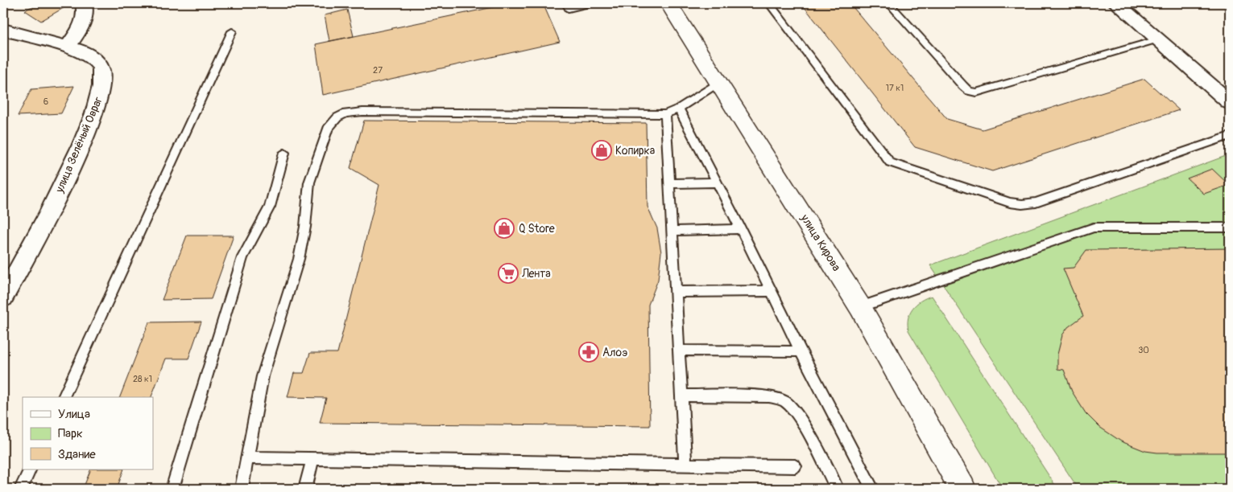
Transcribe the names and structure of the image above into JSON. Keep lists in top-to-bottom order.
{
  "streets": {
    "street": ["улица Зелёный Овраг", "улица Кирова"]
  },
  "places": {
    "shop": ["Копирка", "Q Store"],
    "supermarket": ["Лента"],
    "pharmacy": ["Алоэ"]
  },
  "house_numbers": [
    "27",
    "17 к1",
    "6",
    "30",
    "28 к1"
  ],
  "legend": ["Улица", "Парк", "Здание"]
}
